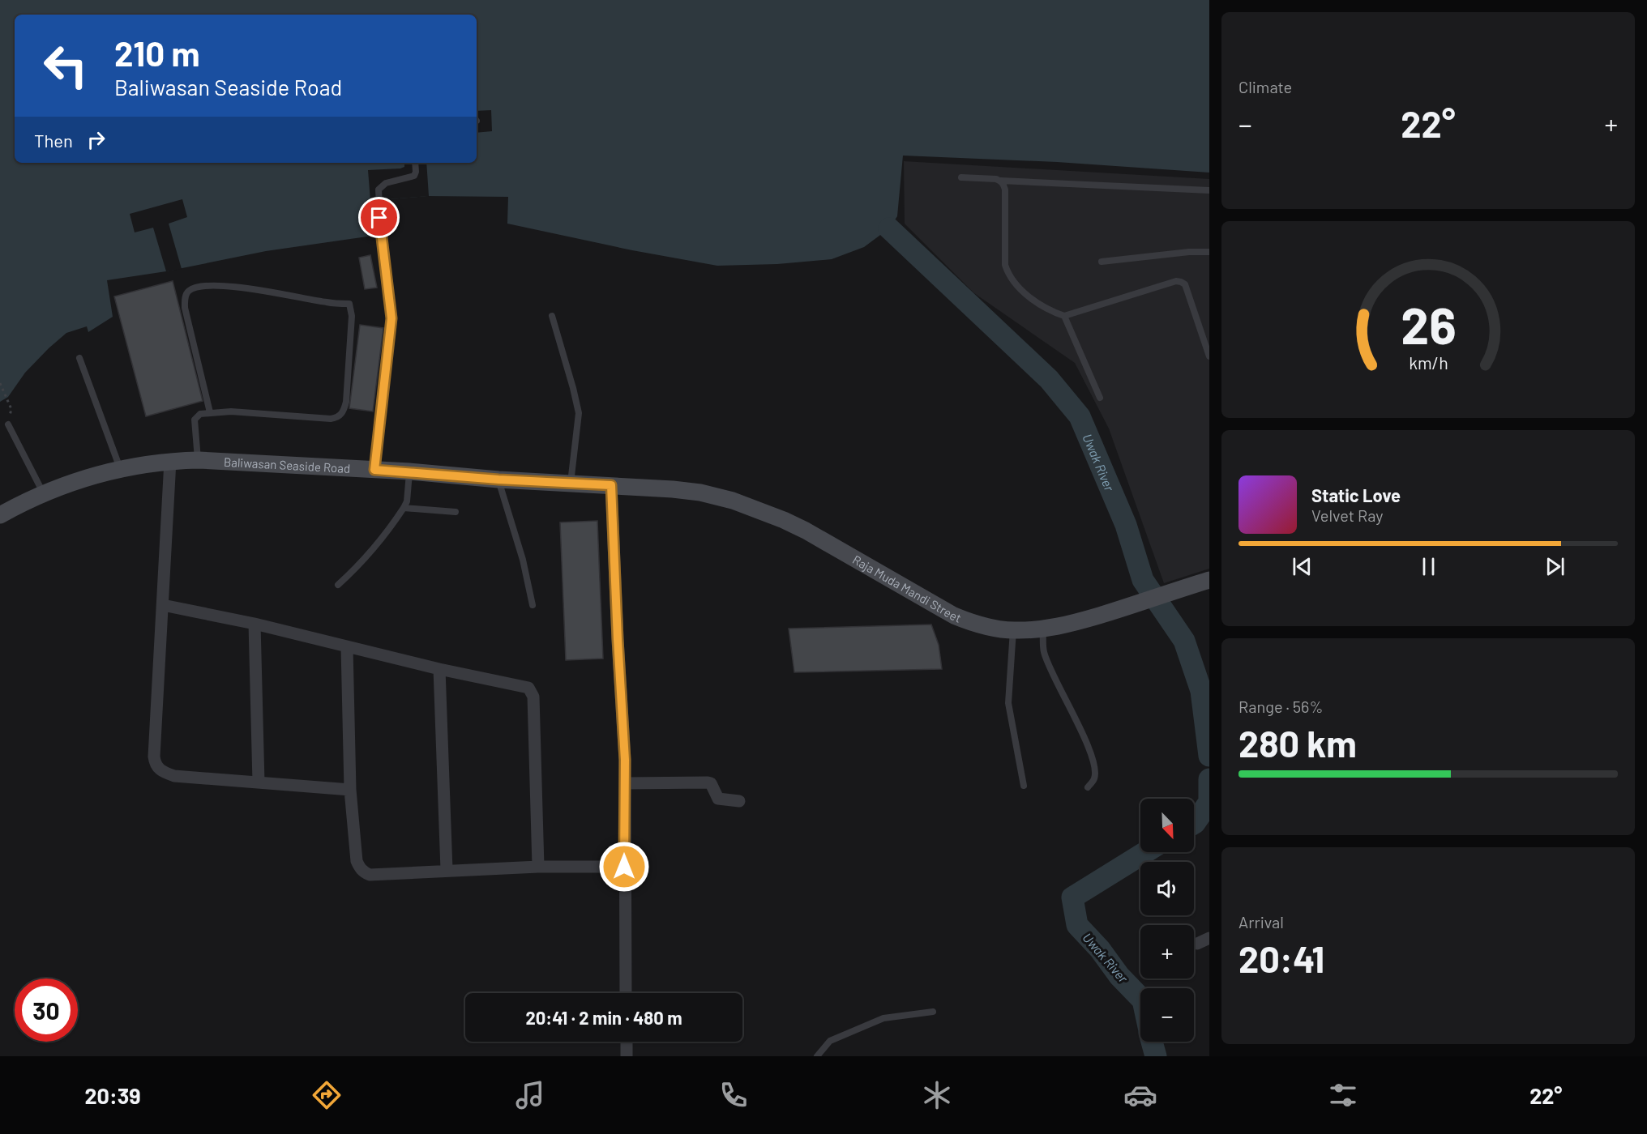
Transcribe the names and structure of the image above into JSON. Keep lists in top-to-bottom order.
{
  "streets": {
    "main road": ["Baliwasan Seaside Road", "Raja Muda Mandi Street"]
  },
  "crossings": [
    ["Baliwasan Seaside Road", "Raja Muda Mandi Street"]
  ],
  "water": ["Uwak River"],
  "north": "bottom right",
  "page": {
    "tile": [
      "Climate",
      ["Range · 56%", "280 km"],
      ["Arrival", "20:41"]
    ],
    "turn": ["210 m", "Baliwasan Seaside Road"],
    "heat": ["−", "22°", "+"],
    "then": "Then",
    "song": ["Static Love", "Velvet Ray"],
    "map_buttons": ["+", "−"],
    "limit": "30",
    "trip": "20:41 · 2 min · 480 m",
    "tabs": ["20:39", "22°"],
    "gauge": ["26", "km/h"]
  }
}
